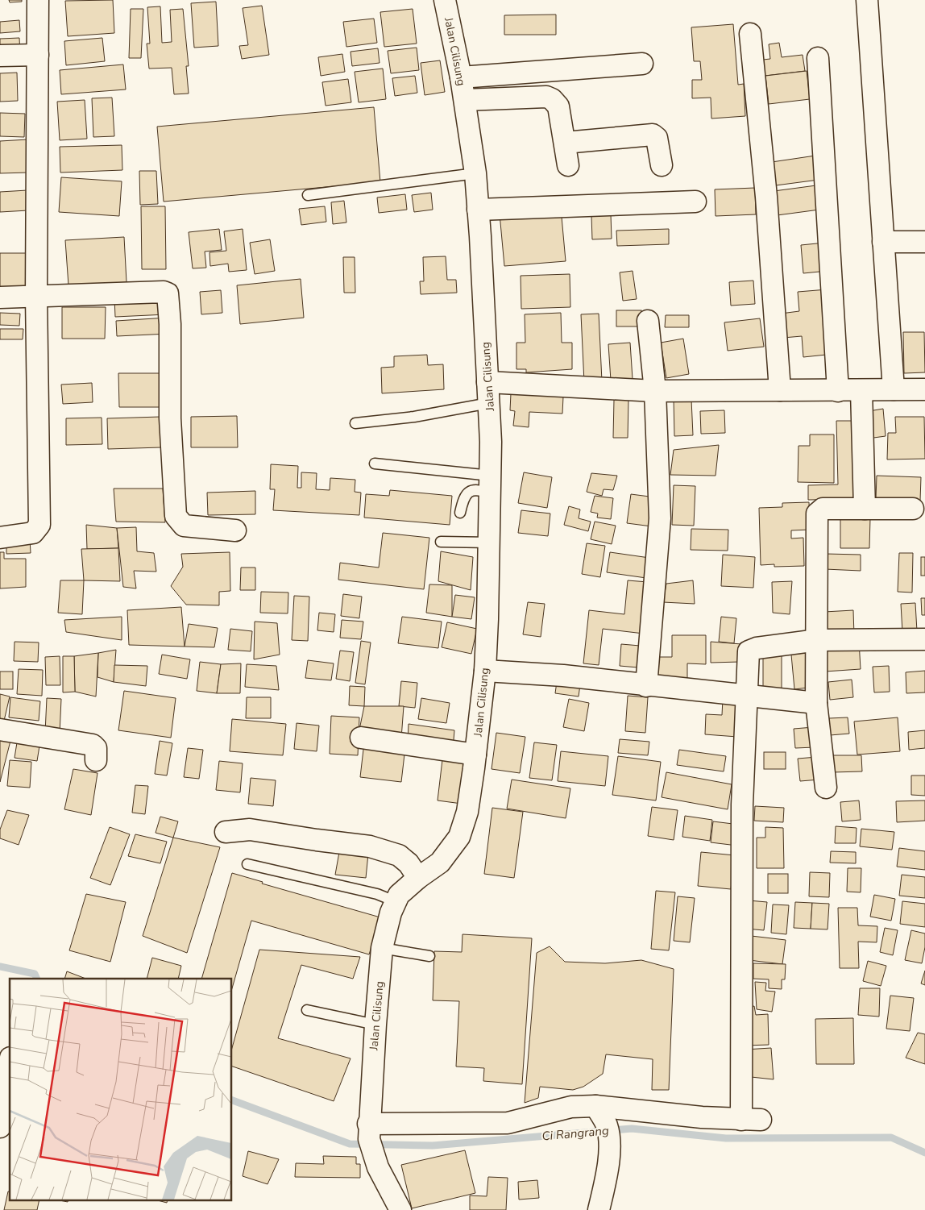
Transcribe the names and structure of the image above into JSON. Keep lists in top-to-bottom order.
{
  "streets": {
    "street": ["Jalan Cilisung"]
  },
  "water": ["Ci Rangrang"]
}
